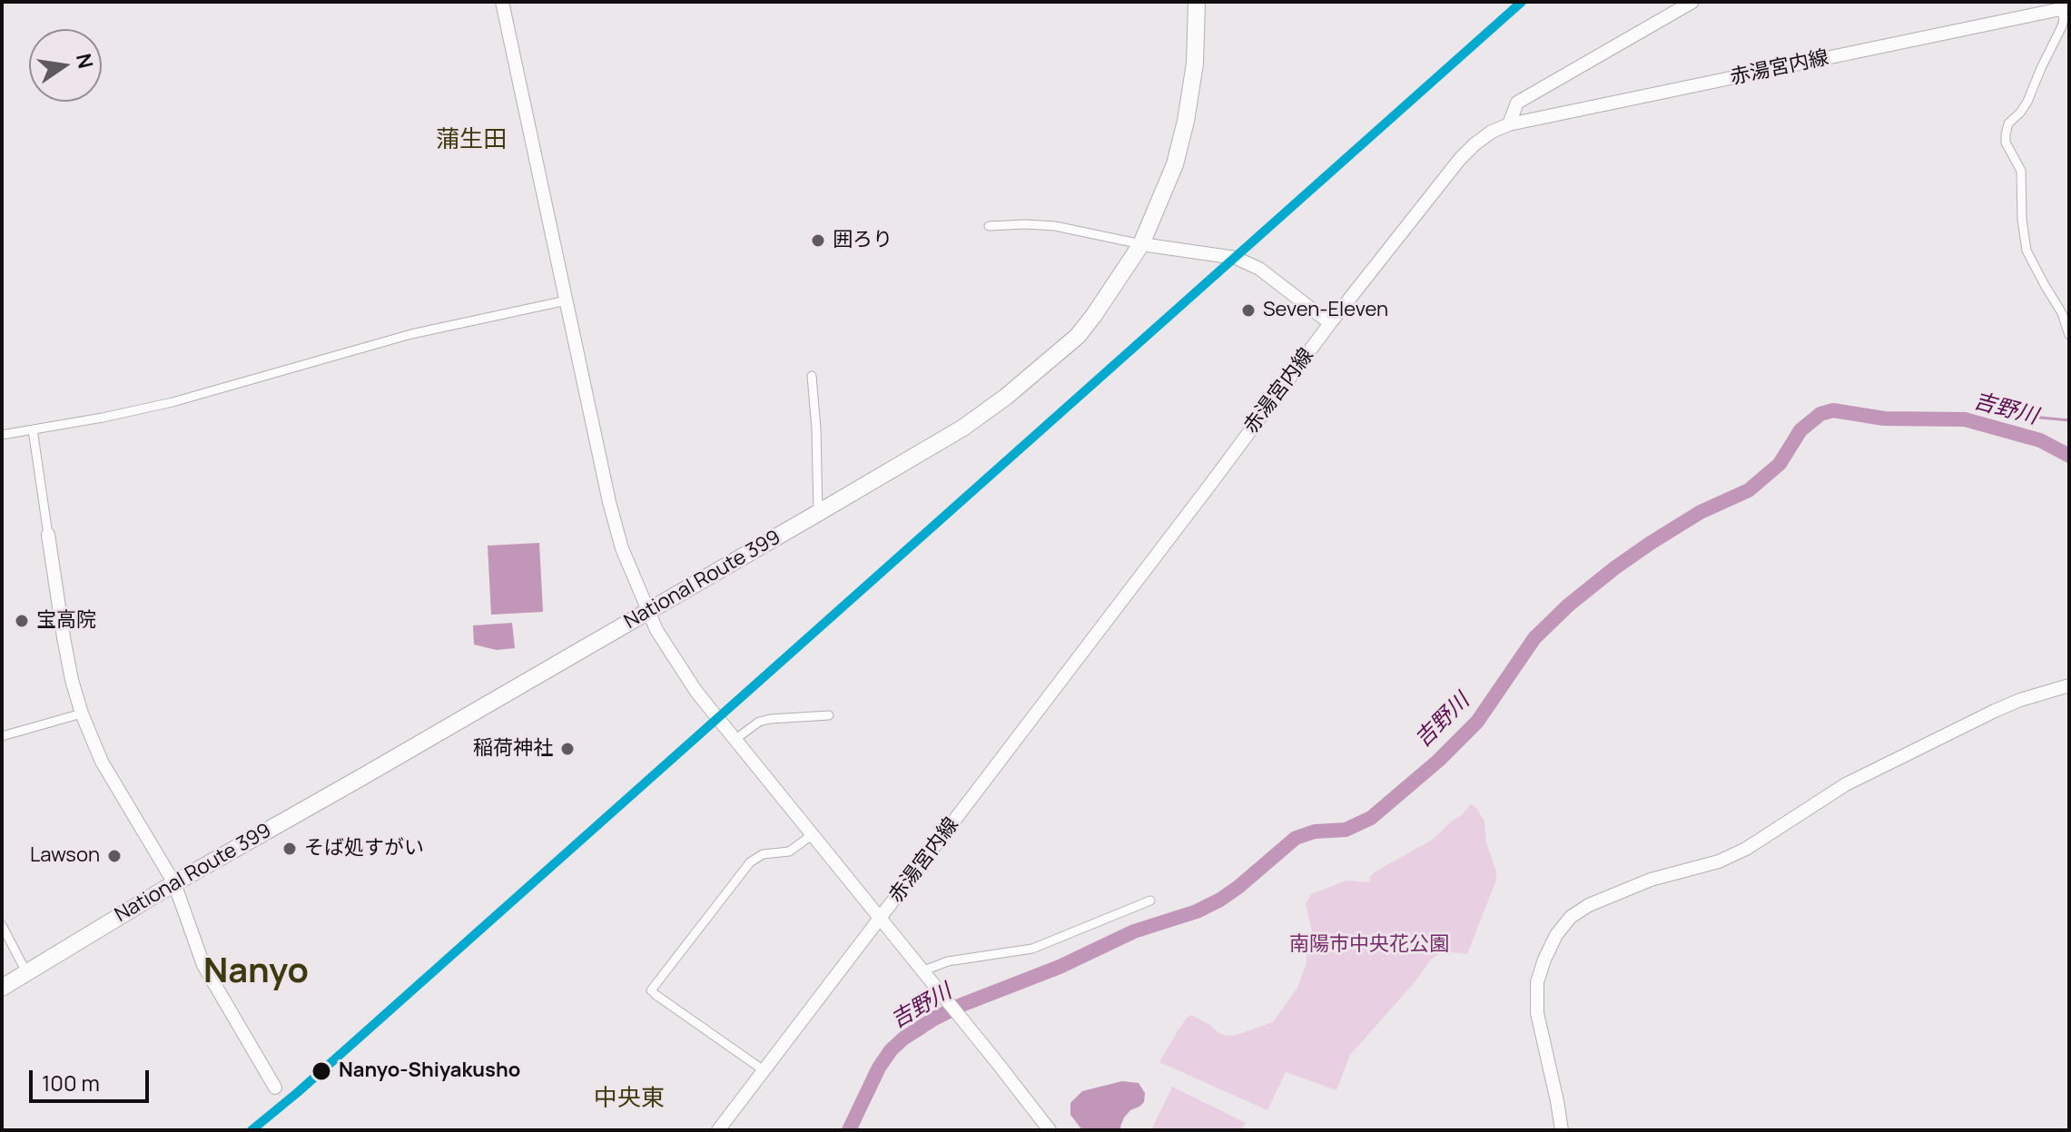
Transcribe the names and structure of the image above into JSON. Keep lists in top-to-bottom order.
{
  "streets": {
    "highway": ["National Route 399"],
    "street": ["赤湯宮内線"]
  },
  "districts": ["蒲生田", "Nanyo", "中央東"],
  "water": ["吉野川"],
  "parks": ["南陽市中央花公園"],
  "places": [
    "囲ろり",
    "Seven-Eleven",
    "宝高院",
    "稲荷神社",
    "そば処すがい",
    "Lawson",
    "Nanyo-Shiyakusho"
  ],
  "scale_bar": "100 m",
  "north": "right"
}
